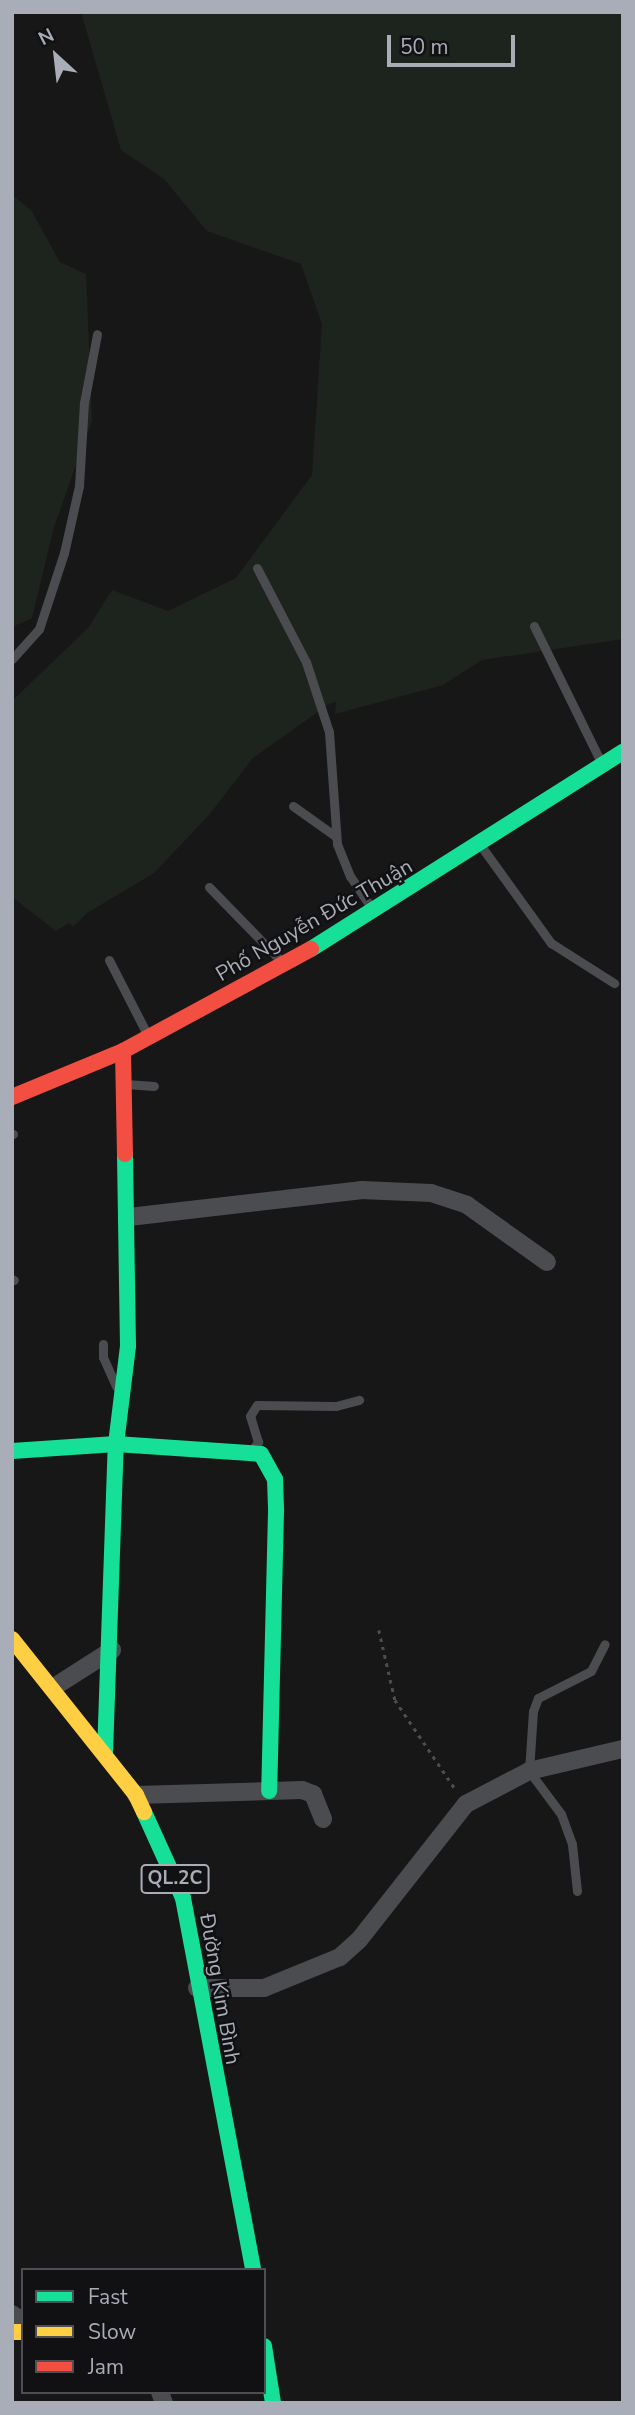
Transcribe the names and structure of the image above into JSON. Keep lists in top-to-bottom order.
{
  "streets": {
    "street": ["Phố Nguyễn Đức Thuận", "QL.2C", "Đường Kim Bình"]
  },
  "legend": ["Fast", "Slow", "Jam"],
  "scale_bar": "50 m",
  "north": "top left"
}
